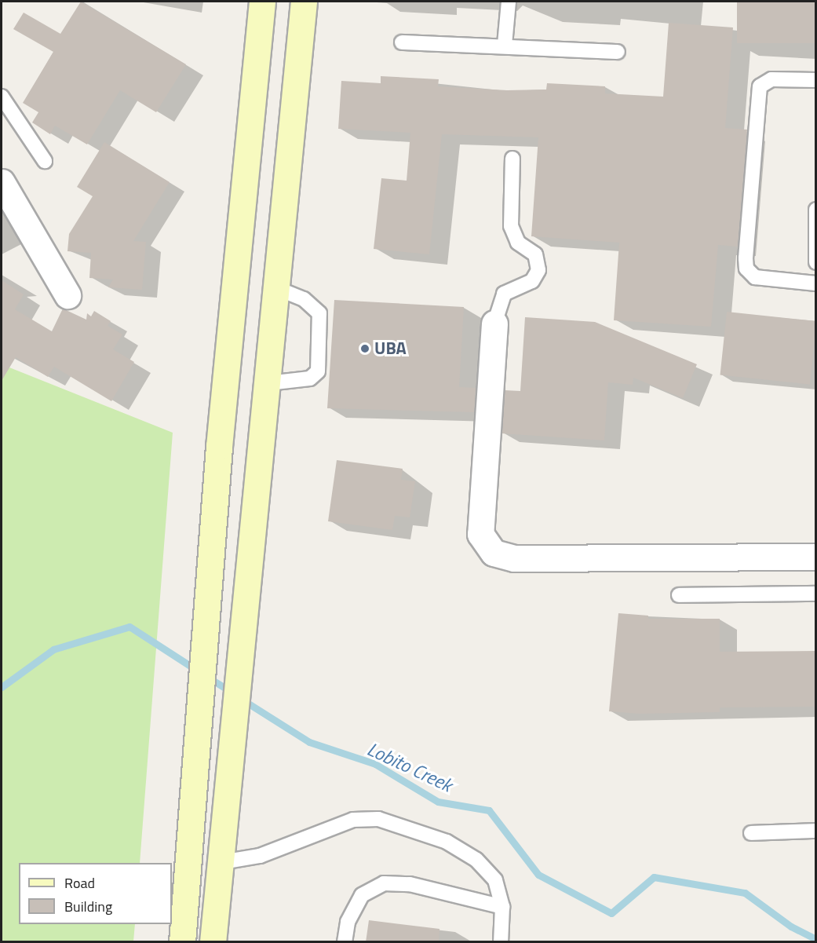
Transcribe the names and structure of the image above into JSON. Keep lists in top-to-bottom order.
{
  "water": ["Lobito Creek"],
  "places": ["UBA"],
  "legend": ["Road", "Building"]
}
